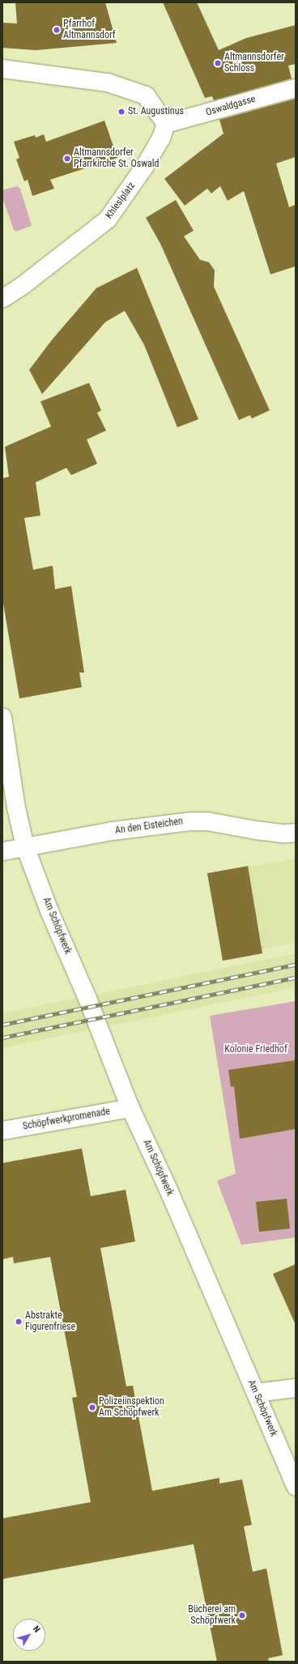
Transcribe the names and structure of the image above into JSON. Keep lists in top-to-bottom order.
{
  "streets": {
    "street": [
      "Oswaldgasse",
      "Khleslplatz",
      "An den Eisteichen",
      "Am Schöpfwerk",
      "Schöpfwerkpromenade"
    ]
  },
  "crossings": [
    ["Oswaldgasse", "Khleslplatz"],
    ["An den Eisteichen", "Am Schöpfwerk"],
    ["Am Schöpfwerk", "Schöpfwerkpromenade"]
  ],
  "parks": ["Kolonie Friedhof"],
  "places": [
    "Pfarrhof Altmannsdorf",
    "Altmannsdorfer Schloss",
    "St. Augustinus",
    "Altmannsdorfer Pfarrkirche St. Oswald",
    "Abstrakte Figurenfriese",
    "Polizeiinspektion Am Schöpfwerk",
    "Bücherei am Schöpfwerk"
  ],
  "north": "top right"
}
